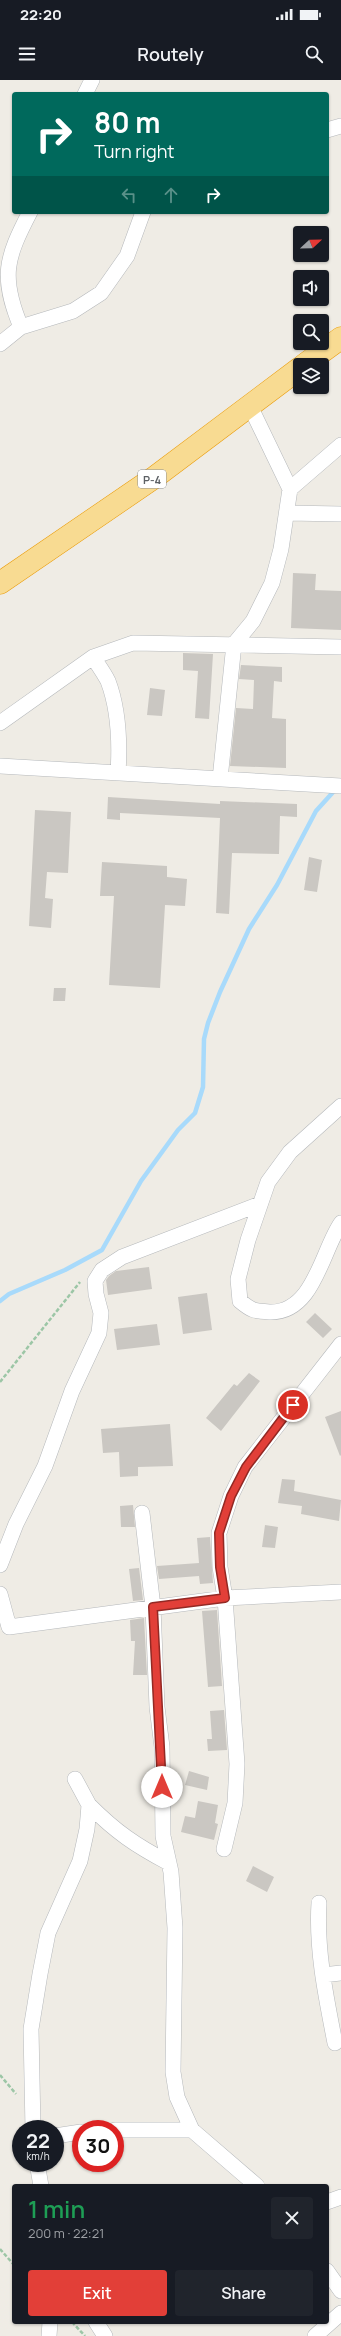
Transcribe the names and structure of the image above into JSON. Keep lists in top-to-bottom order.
{
  "streets": {
    "highway": ["P-4"]
  },
  "north": "right",
  "page": {
    "status": "22:20",
    "header": "Routely",
    "turn": ["80 m", "Turn right"],
    "speed": "22 km/h",
    "limit": "30",
    "heading": ["1 min", "200 m · 22:21"],
    "buttons": ["Exit", "Share"]
  }
}
